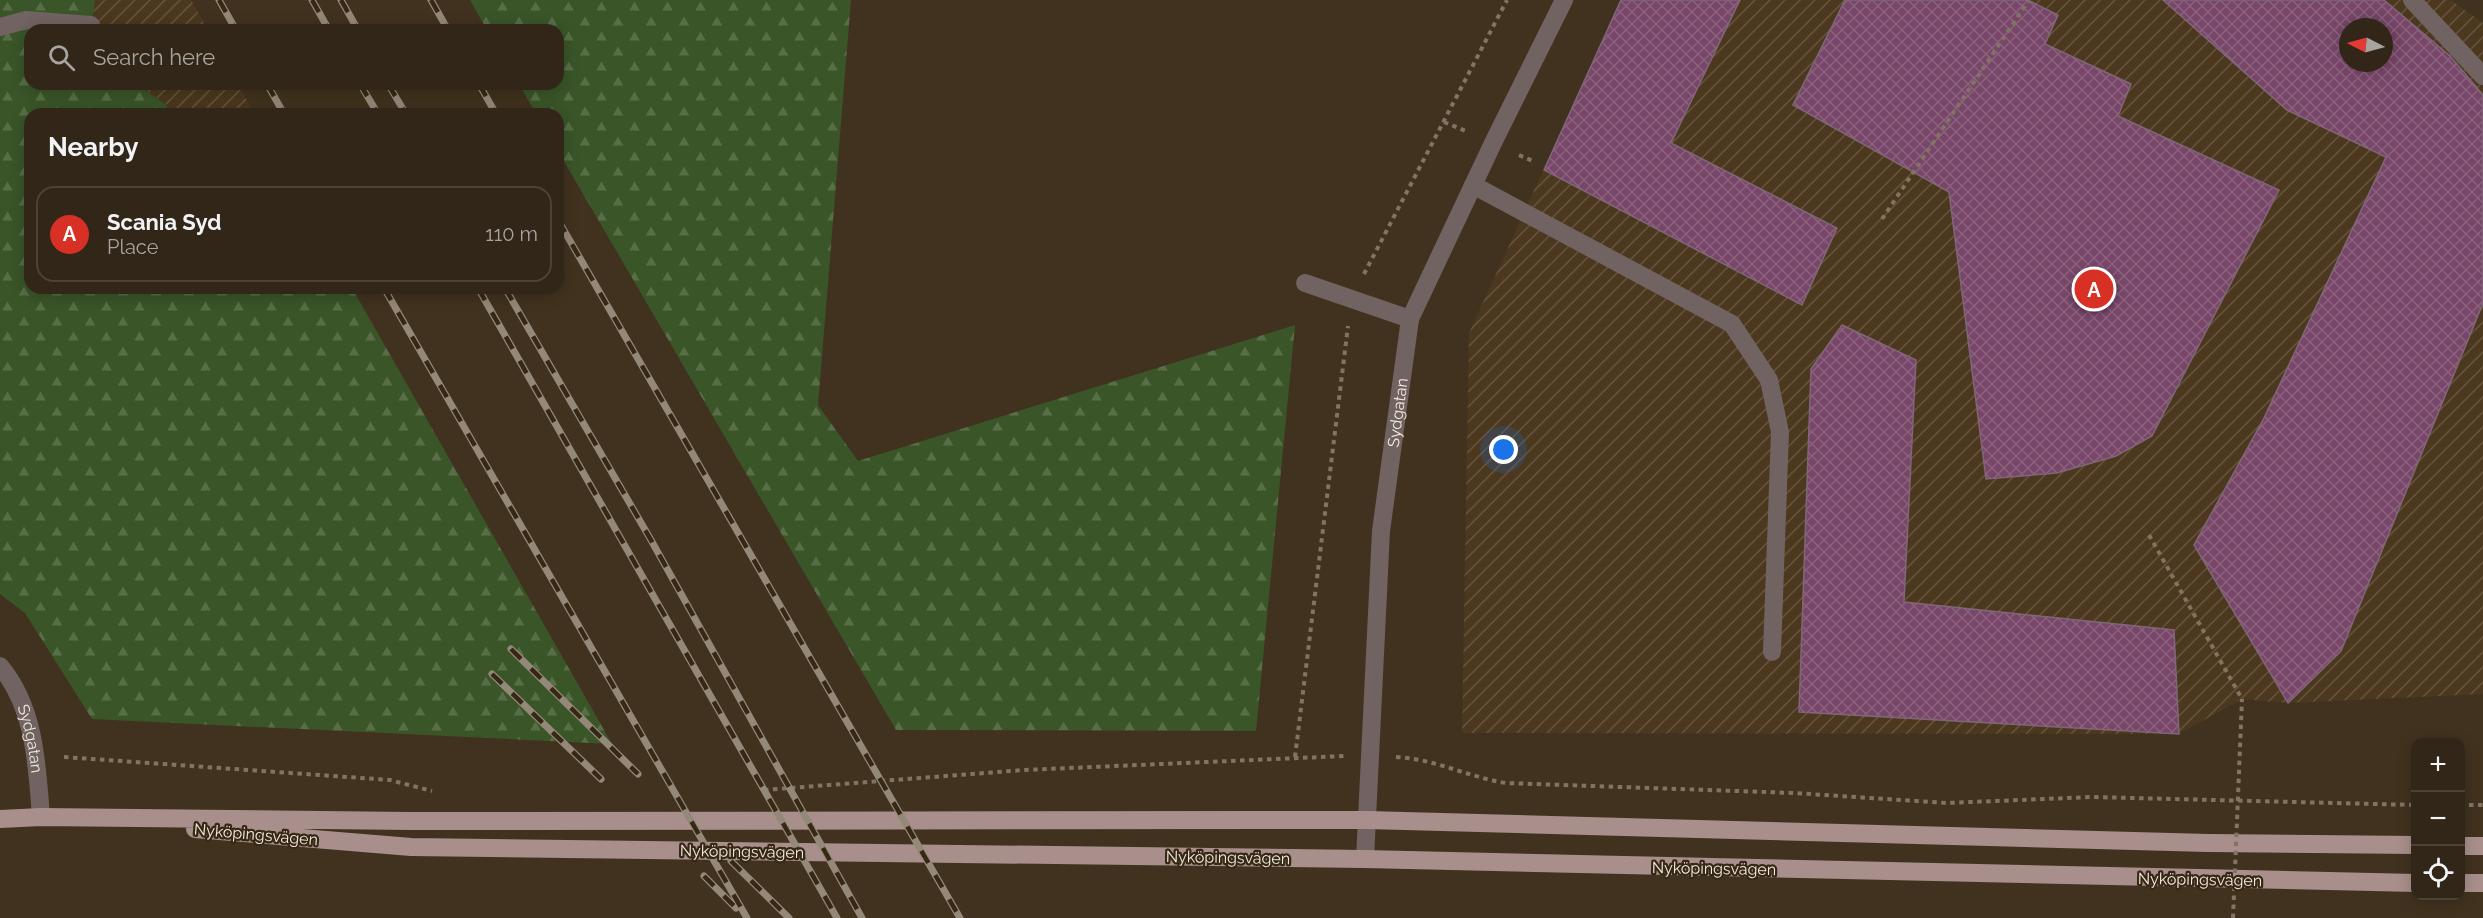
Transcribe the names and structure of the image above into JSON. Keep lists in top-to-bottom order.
{
  "streets": {
    "main road": ["Nyköpingsvägen"],
    "street": ["Sydgatan"]
  },
  "crossings": [
    ["Sydgatan", "Nyköpingsvägen"]
  ],
  "north": "left",
  "page": {
    "search": "Search here",
    "heading": "Nearby",
    "list": [
      {
        "mark": "A",
        "name": "Scania Syd",
        "note": "Place",
        "value": "110 m"
      }
    ],
    "pins": "A",
    "map_buttons": ["+", "−"]
  }
}
